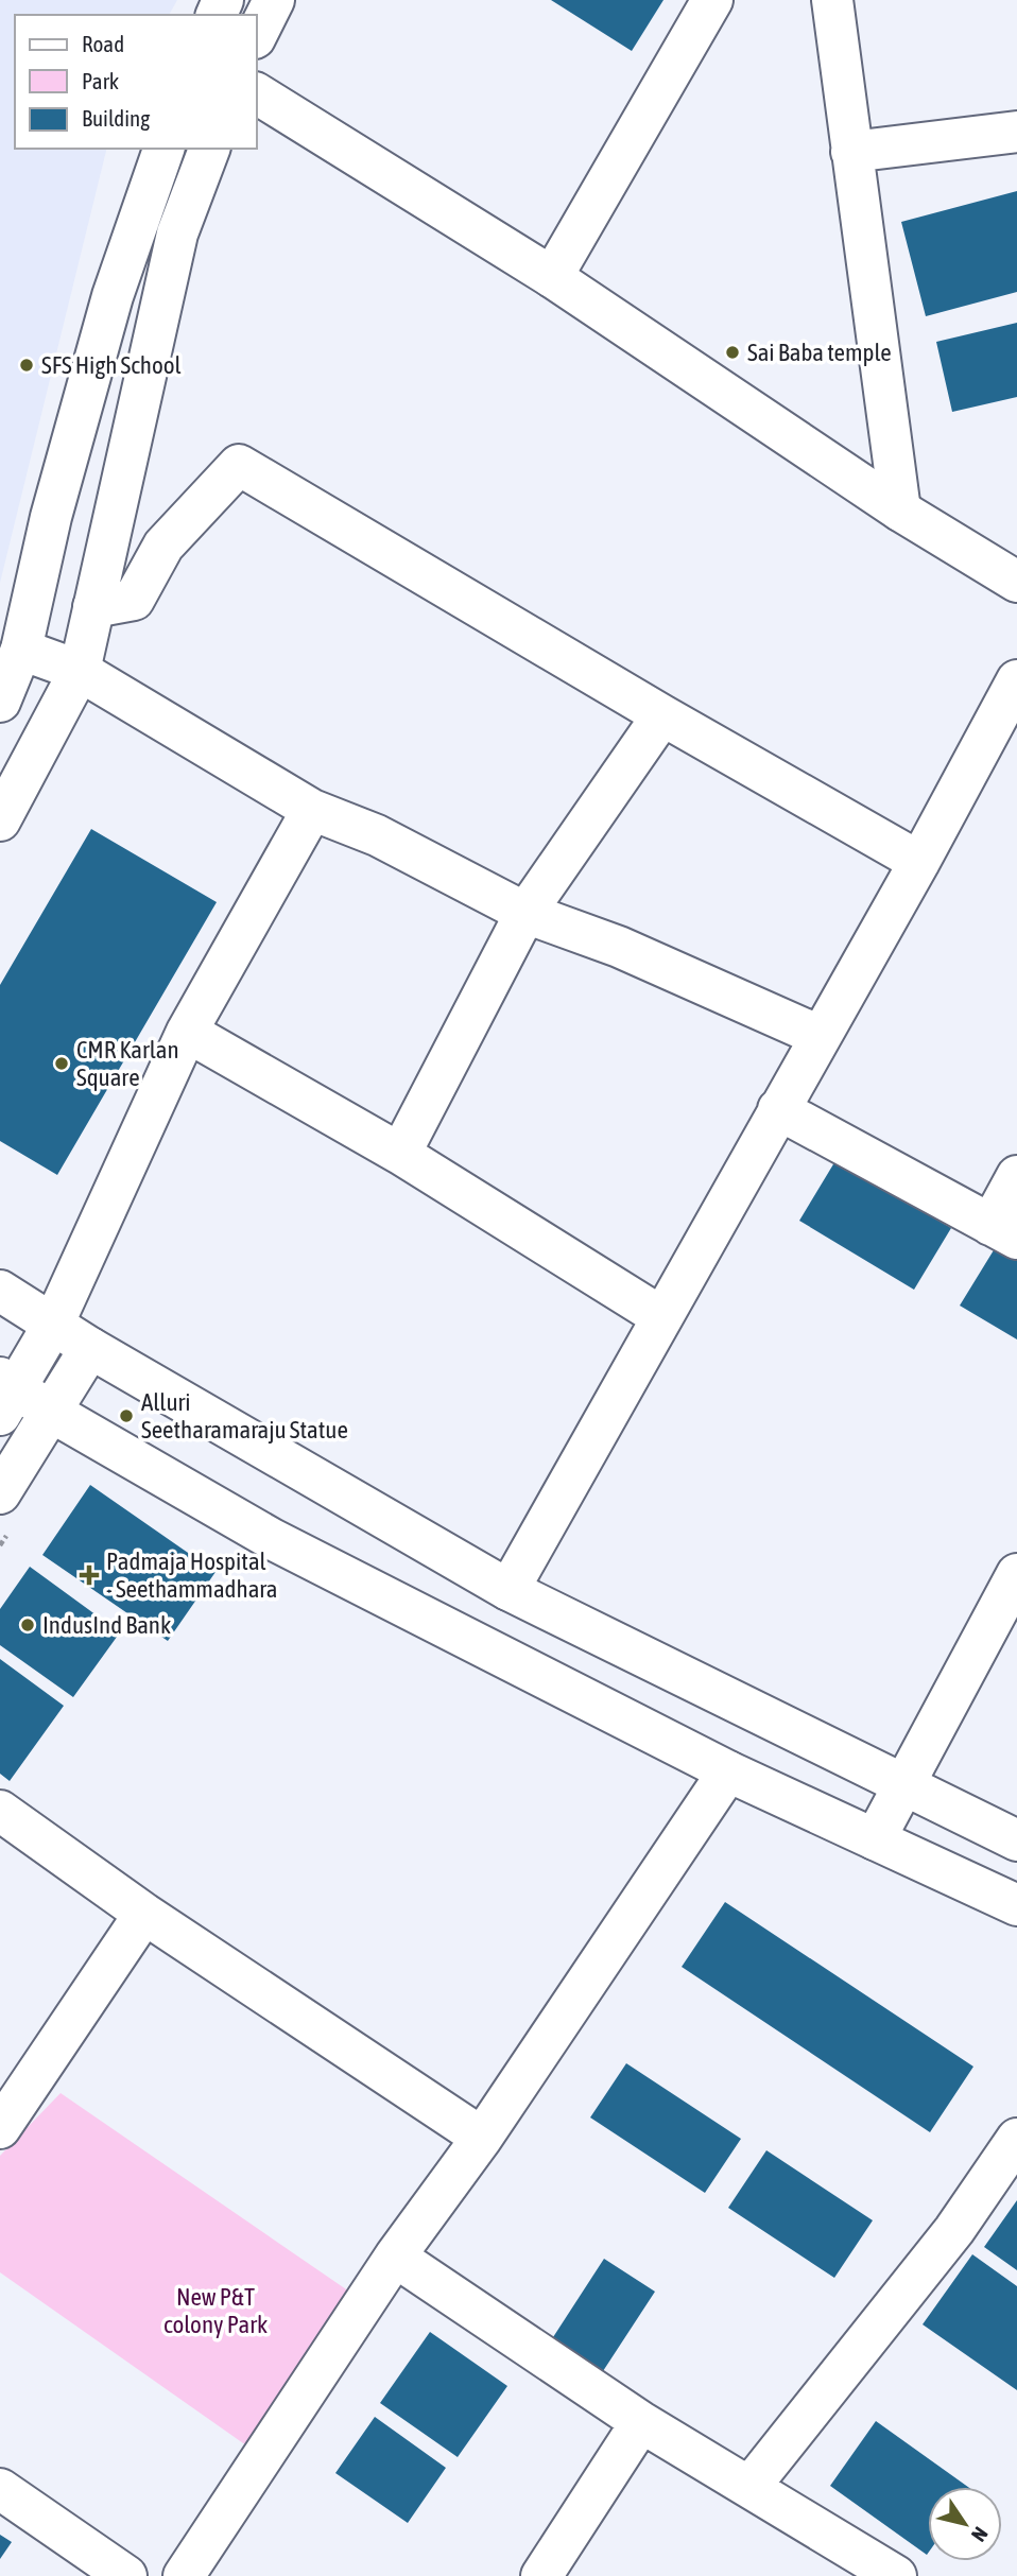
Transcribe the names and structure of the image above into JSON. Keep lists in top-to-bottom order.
{
  "parks": ["New P&T colony Park"],
  "places": {
    "other": [
      "Sai Baba temple",
      "SFS High School",
      "CMR Karlan Square",
      "Alluri Seetharamaraju Statue",
      "IndusInd Bank"
    ],
    "health": ["Padmaja Hospital - Seethammadhara"]
  },
  "legend": ["Road", "Park", "Building"],
  "north": "bottom right"
}
